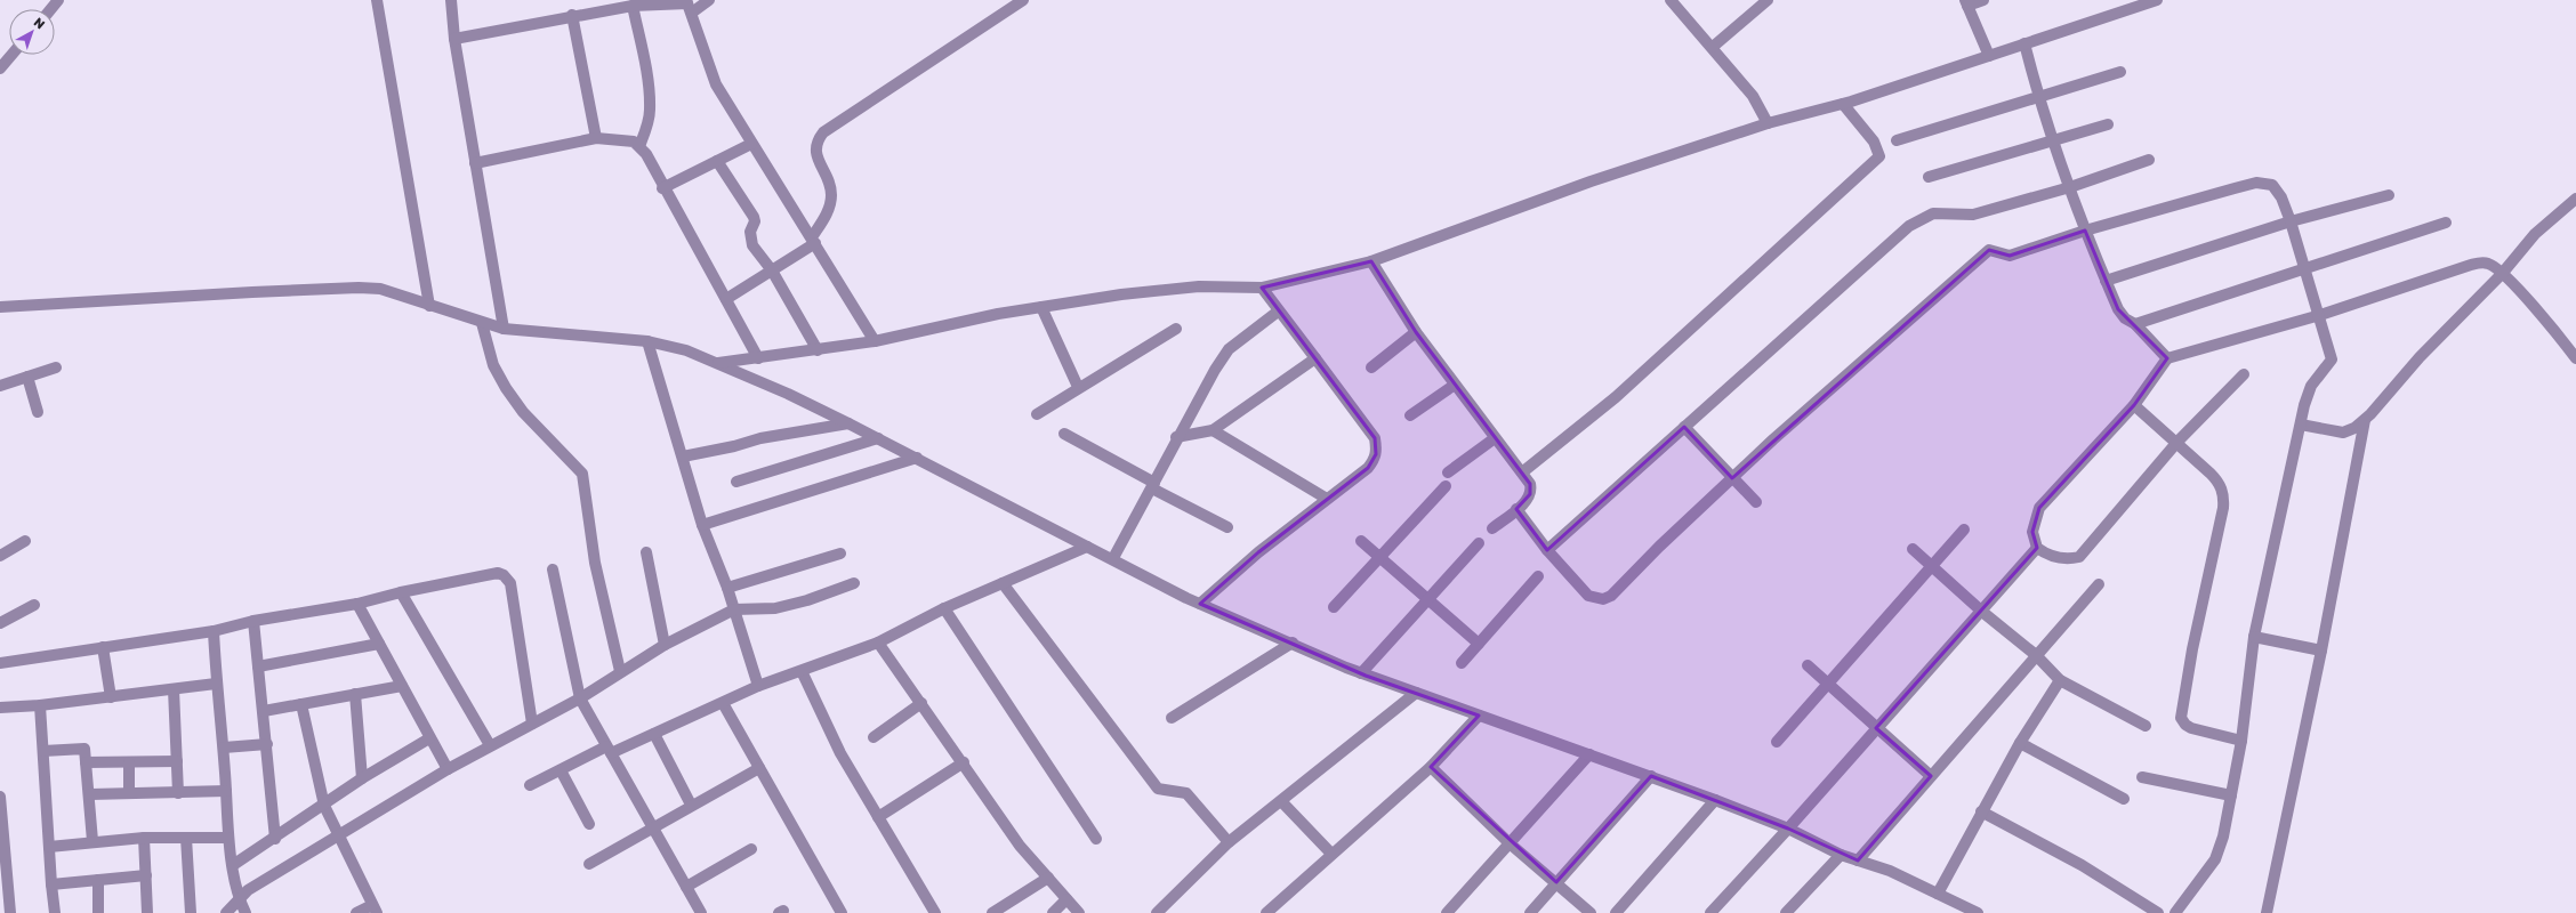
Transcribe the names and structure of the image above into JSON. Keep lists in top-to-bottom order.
{
  "north": "top right"
}
